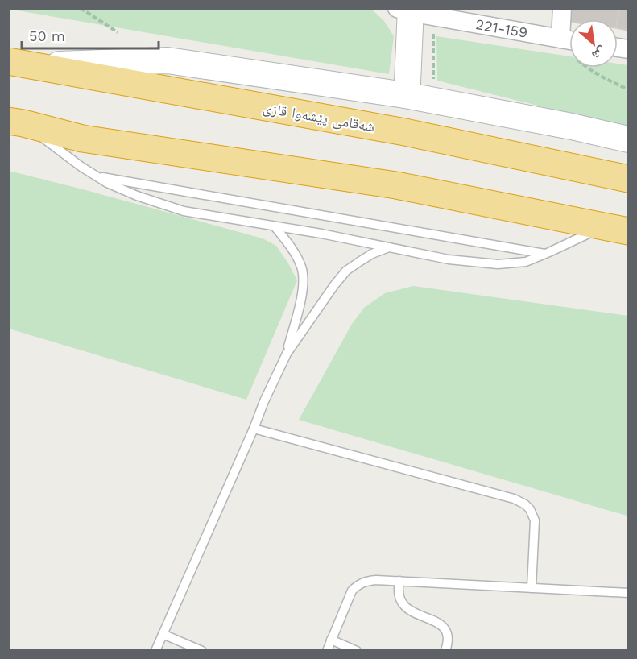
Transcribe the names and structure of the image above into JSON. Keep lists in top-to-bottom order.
{
  "streets": {
    "highway": ["شەقامی پێشەوا قازی"],
    "street": ["221-159"]
  },
  "scale_bar": "50 m",
  "north": "bottom right"
}
